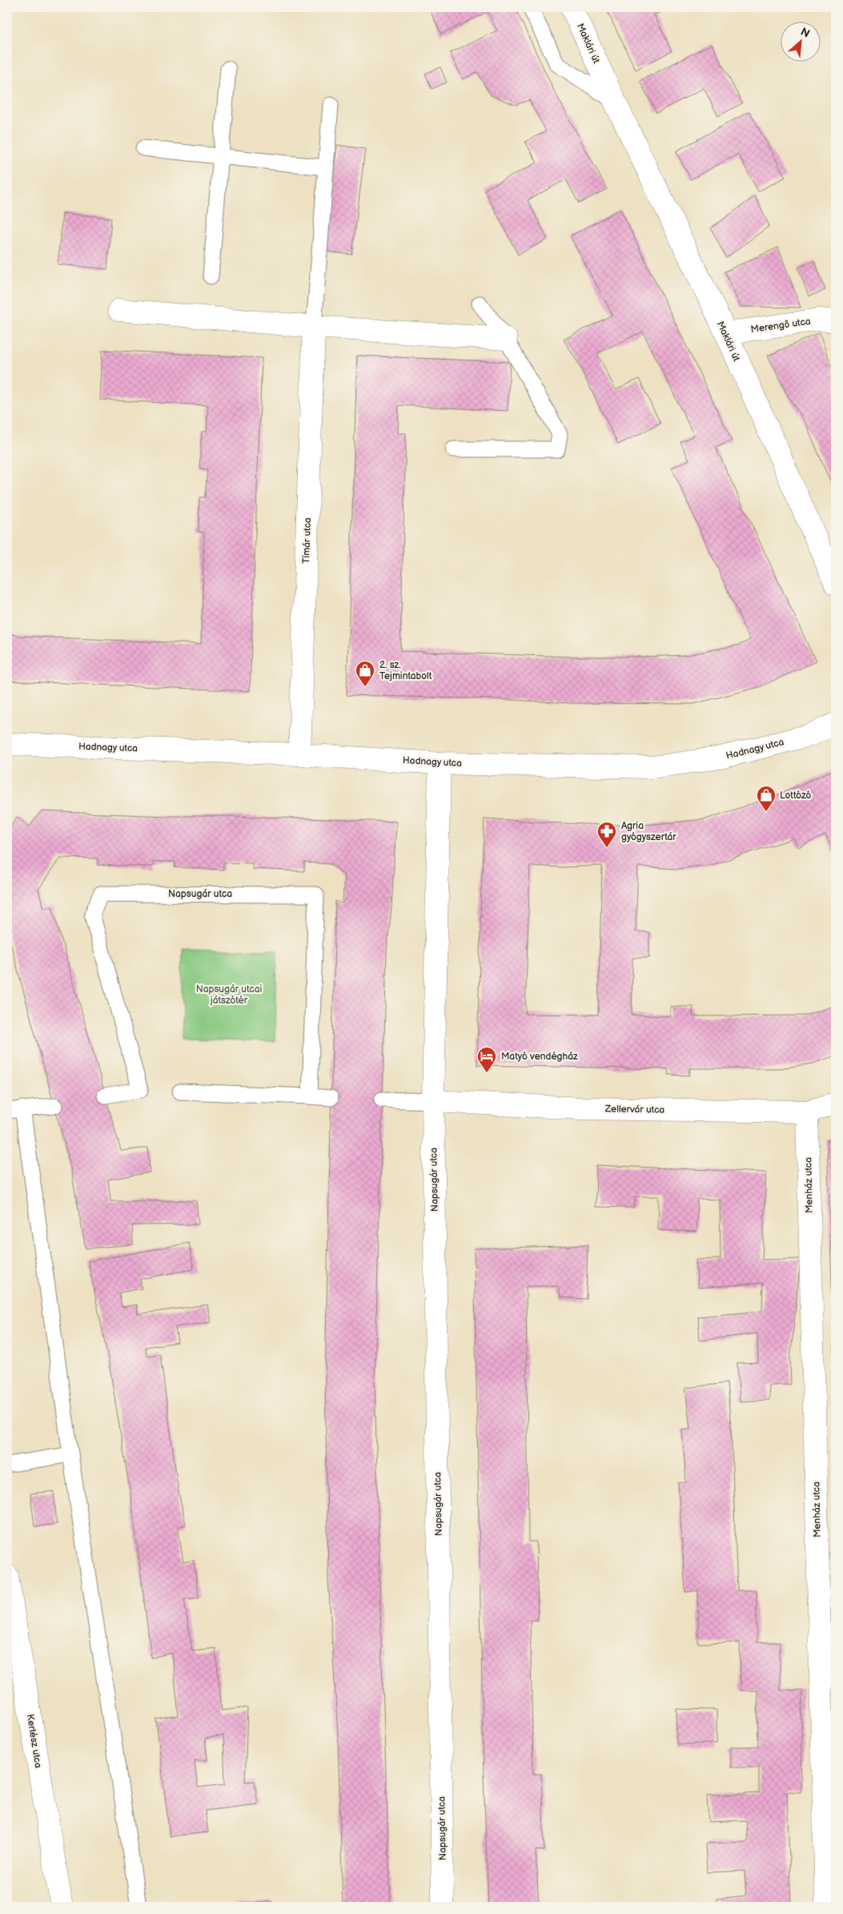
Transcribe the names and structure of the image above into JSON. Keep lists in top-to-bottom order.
{
  "streets": {
    "street": [
      "Maklári út",
      "Merengő utca",
      "Tímár utca",
      "Hadnagy utca",
      "Napsugár utca",
      "Zellervár utca",
      "Menház utca",
      "Kertész utca"
    ]
  },
  "crossings": [
    ["Maklári út", "Merengő utca"],
    ["Tímár utca", "Hadnagy utca"],
    ["Hadnagy utca", "Napsugár utca"],
    ["Napsugár utca", "Zellervár utca"],
    ["Zellervár utca", "Menház utca"]
  ],
  "parks": ["Napsugár utcai játszótér"],
  "places": {
    "shop": ["2. sz. Tejmintabolt", "Lottózó"],
    "pharmacy": ["Agria gyógyszertár"],
    "hotel": ["Matyó vendégház"]
  },
  "north": "top right"
}
